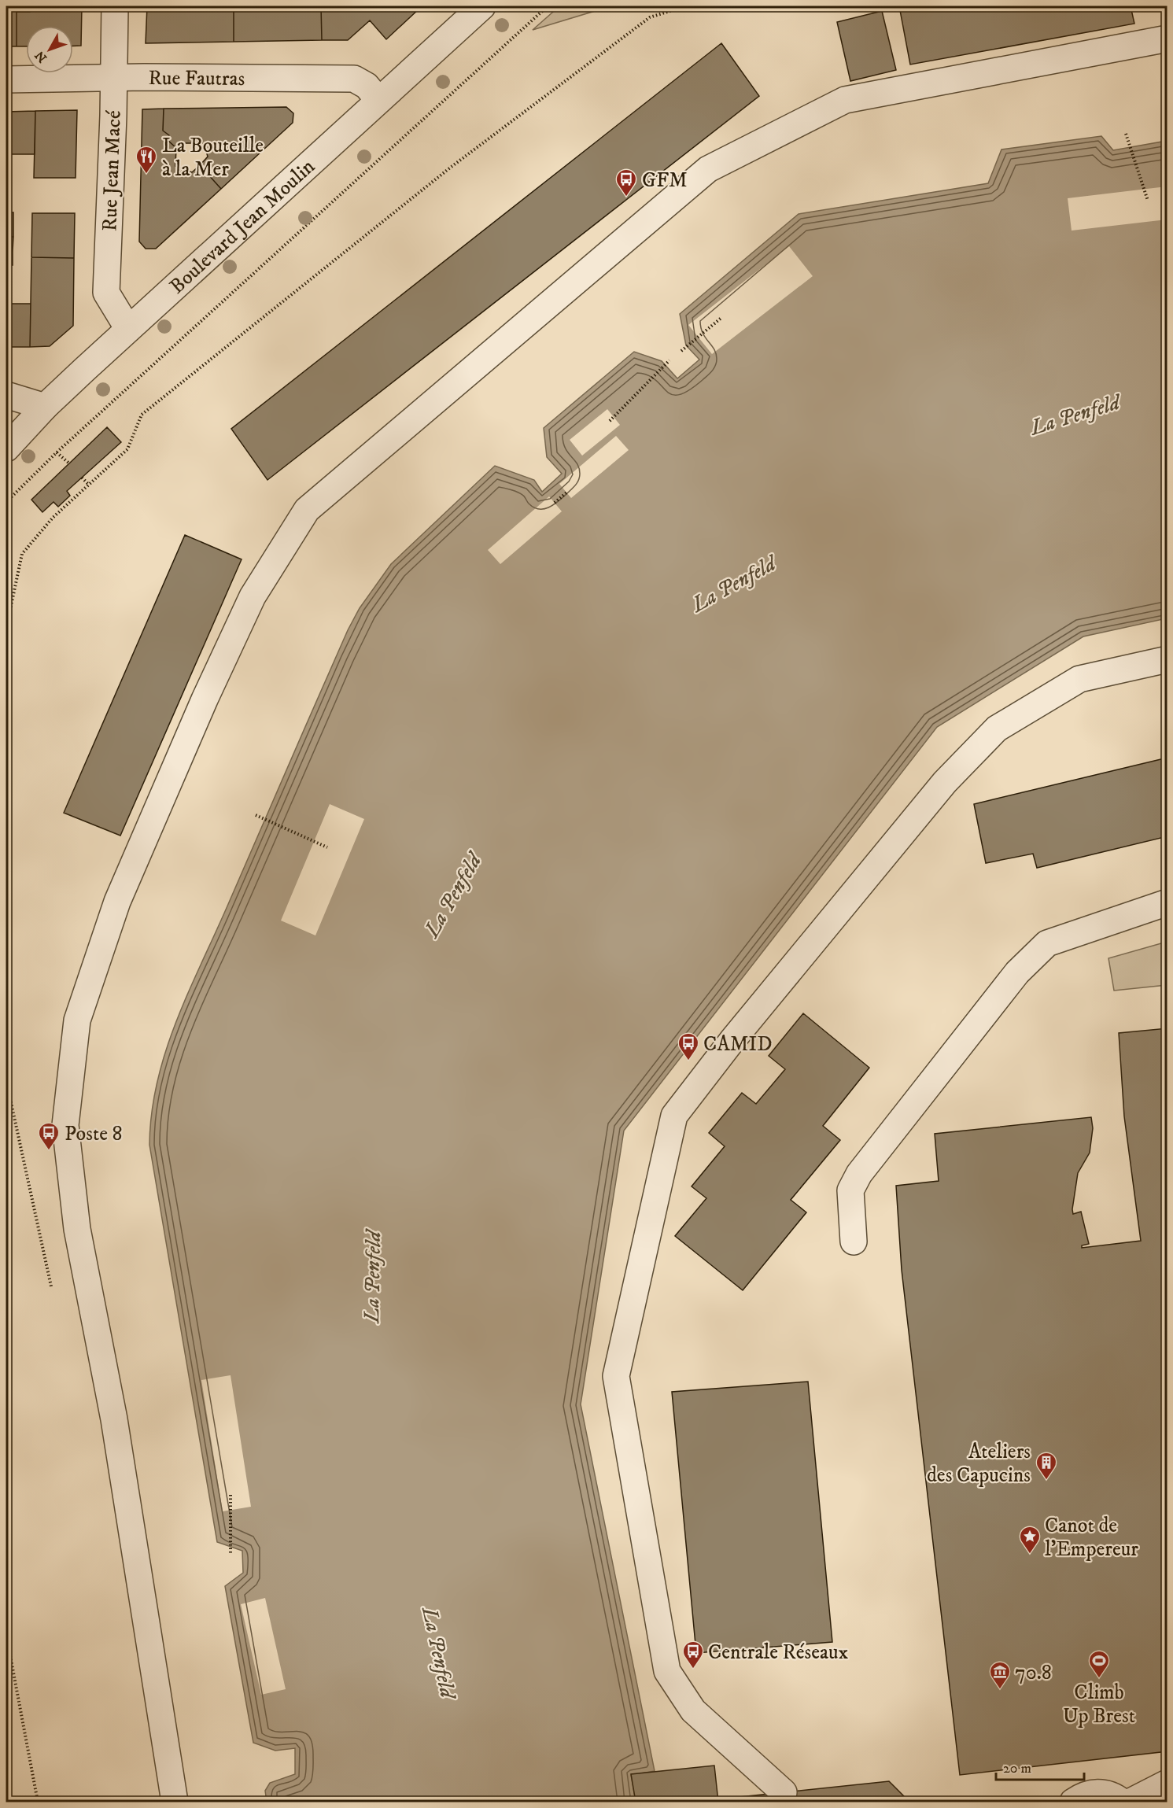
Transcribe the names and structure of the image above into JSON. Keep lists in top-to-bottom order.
{
  "streets": {
    "street": ["Rue Fautras", "Rue Jean Macé", "Boulevard Jean Moulin"]
  },
  "crossings": [
    ["Rue Fautras", "Rue Jean Macé"],
    ["Rue Fautras", "Boulevard Jean Moulin"],
    ["Rue Jean Macé", "Boulevard Jean Moulin"]
  ],
  "water": ["La Penfeld"],
  "places": {
    "restaurant": ["La Bouteille à la Mer"],
    "bus stop": [
      "GFM",
      "CAMID",
      "Poste 8",
      "Centrale Réseaux"
    ],
    "building": ["Ateliers des Capucins"],
    "place": ["Canot de l'Empereur"],
    "sports": ["Climb Up Brest"],
    "museum": ["70.8"]
  },
  "scale_bar": "20 m",
  "north": "bottom left"
}
